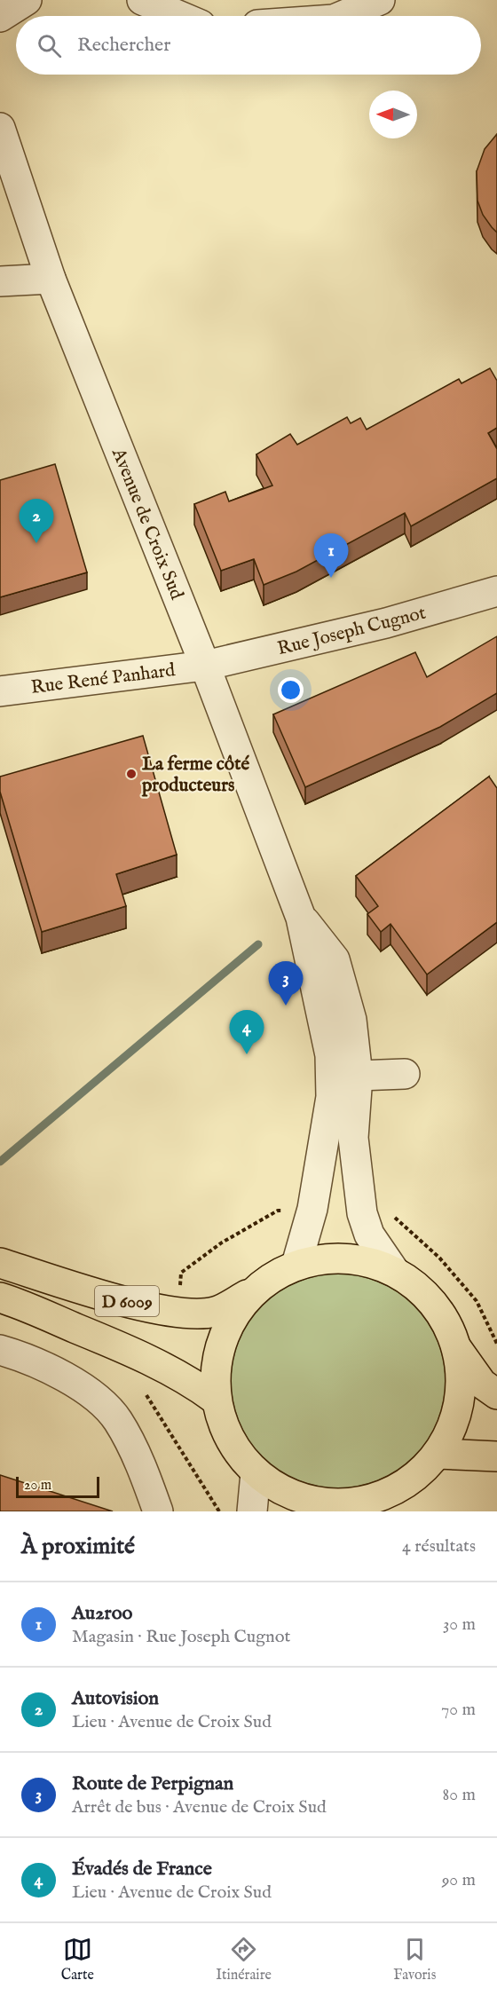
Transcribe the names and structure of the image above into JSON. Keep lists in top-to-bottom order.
{
  "streets": {
    "main road": ["D 6009"],
    "street": ["Avenue de Croix Sud", "Rue Joseph Cugnot", "Rue René Panhard"]
  },
  "crossings": [
    ["Avenue de Croix Sud", "Rue Joseph Cugnot"],
    ["Avenue de Croix Sud", "Rue René Panhard"],
    ["Rue Joseph Cugnot", "Rue René Panhard"]
  ],
  "places": ["La ferme côté producteurs"],
  "scale_bar": "20 m",
  "north": "left",
  "page": {
    "search": "Rechercher",
    "pins": [
      "2",
      "1",
      "3",
      "4"
    ],
    "scale": "20 m",
    "heading": ["À proximité", "4 résultats"],
    "list": [
      {
        "mark": "1",
        "name": "Au2roo",
        "note": "Magasin · Rue Joseph Cugnot",
        "value": "30 m"
      },
      {
        "mark": "2",
        "name": "Autovision",
        "note": "Lieu · Avenue de Croix Sud",
        "value": "70 m"
      },
      {
        "mark": "3",
        "name": "Route de Perpignan",
        "note": "Arrêt de bus · Avenue de Croix Sud",
        "value": "80 m"
      },
      {
        "mark": "4",
        "name": "Évadés de France",
        "note": "Lieu · Avenue de Croix Sud",
        "value": "90 m"
      }
    ],
    "nav": ["Carte", "Itinéraire", "Favoris"]
  }
}
